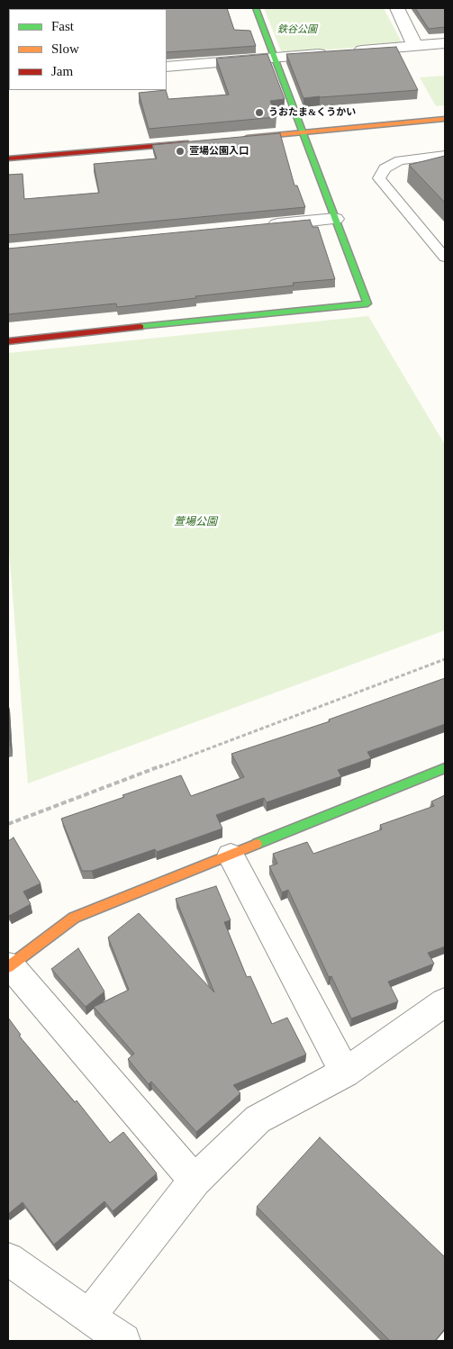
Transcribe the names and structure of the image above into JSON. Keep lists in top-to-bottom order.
{
  "parks": ["鉄谷公園", "萱場公園"],
  "places": ["うおたま&くうかい", "萱場公園入口"],
  "legend": ["Fast", "Slow", "Jam"]
}
